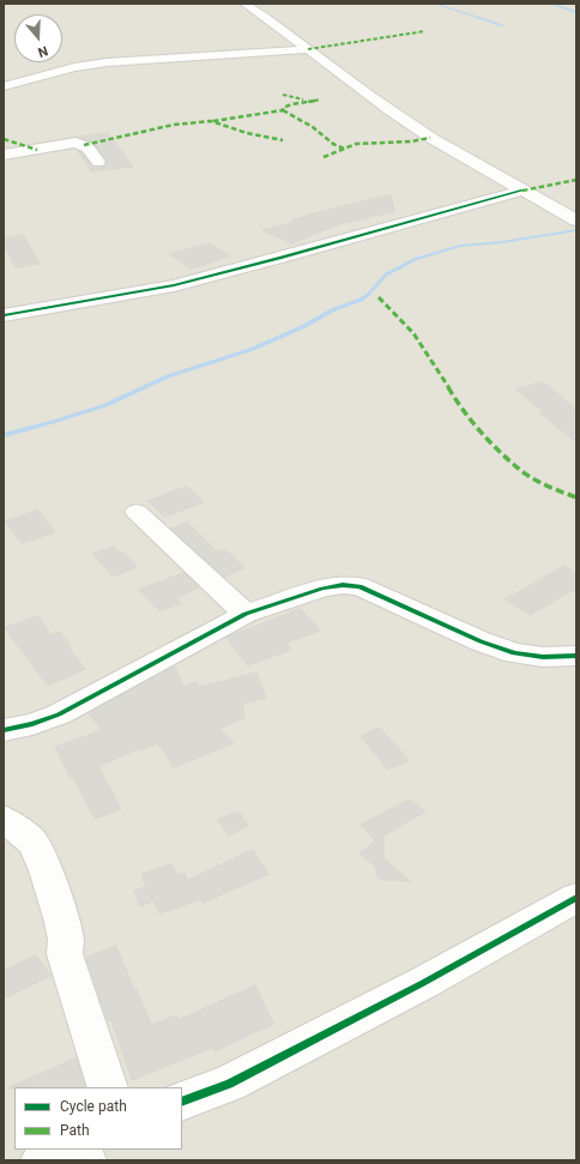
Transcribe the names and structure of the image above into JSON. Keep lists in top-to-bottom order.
{
  "legend": ["Cycle path", "Path"],
  "north": "bottom"
}
